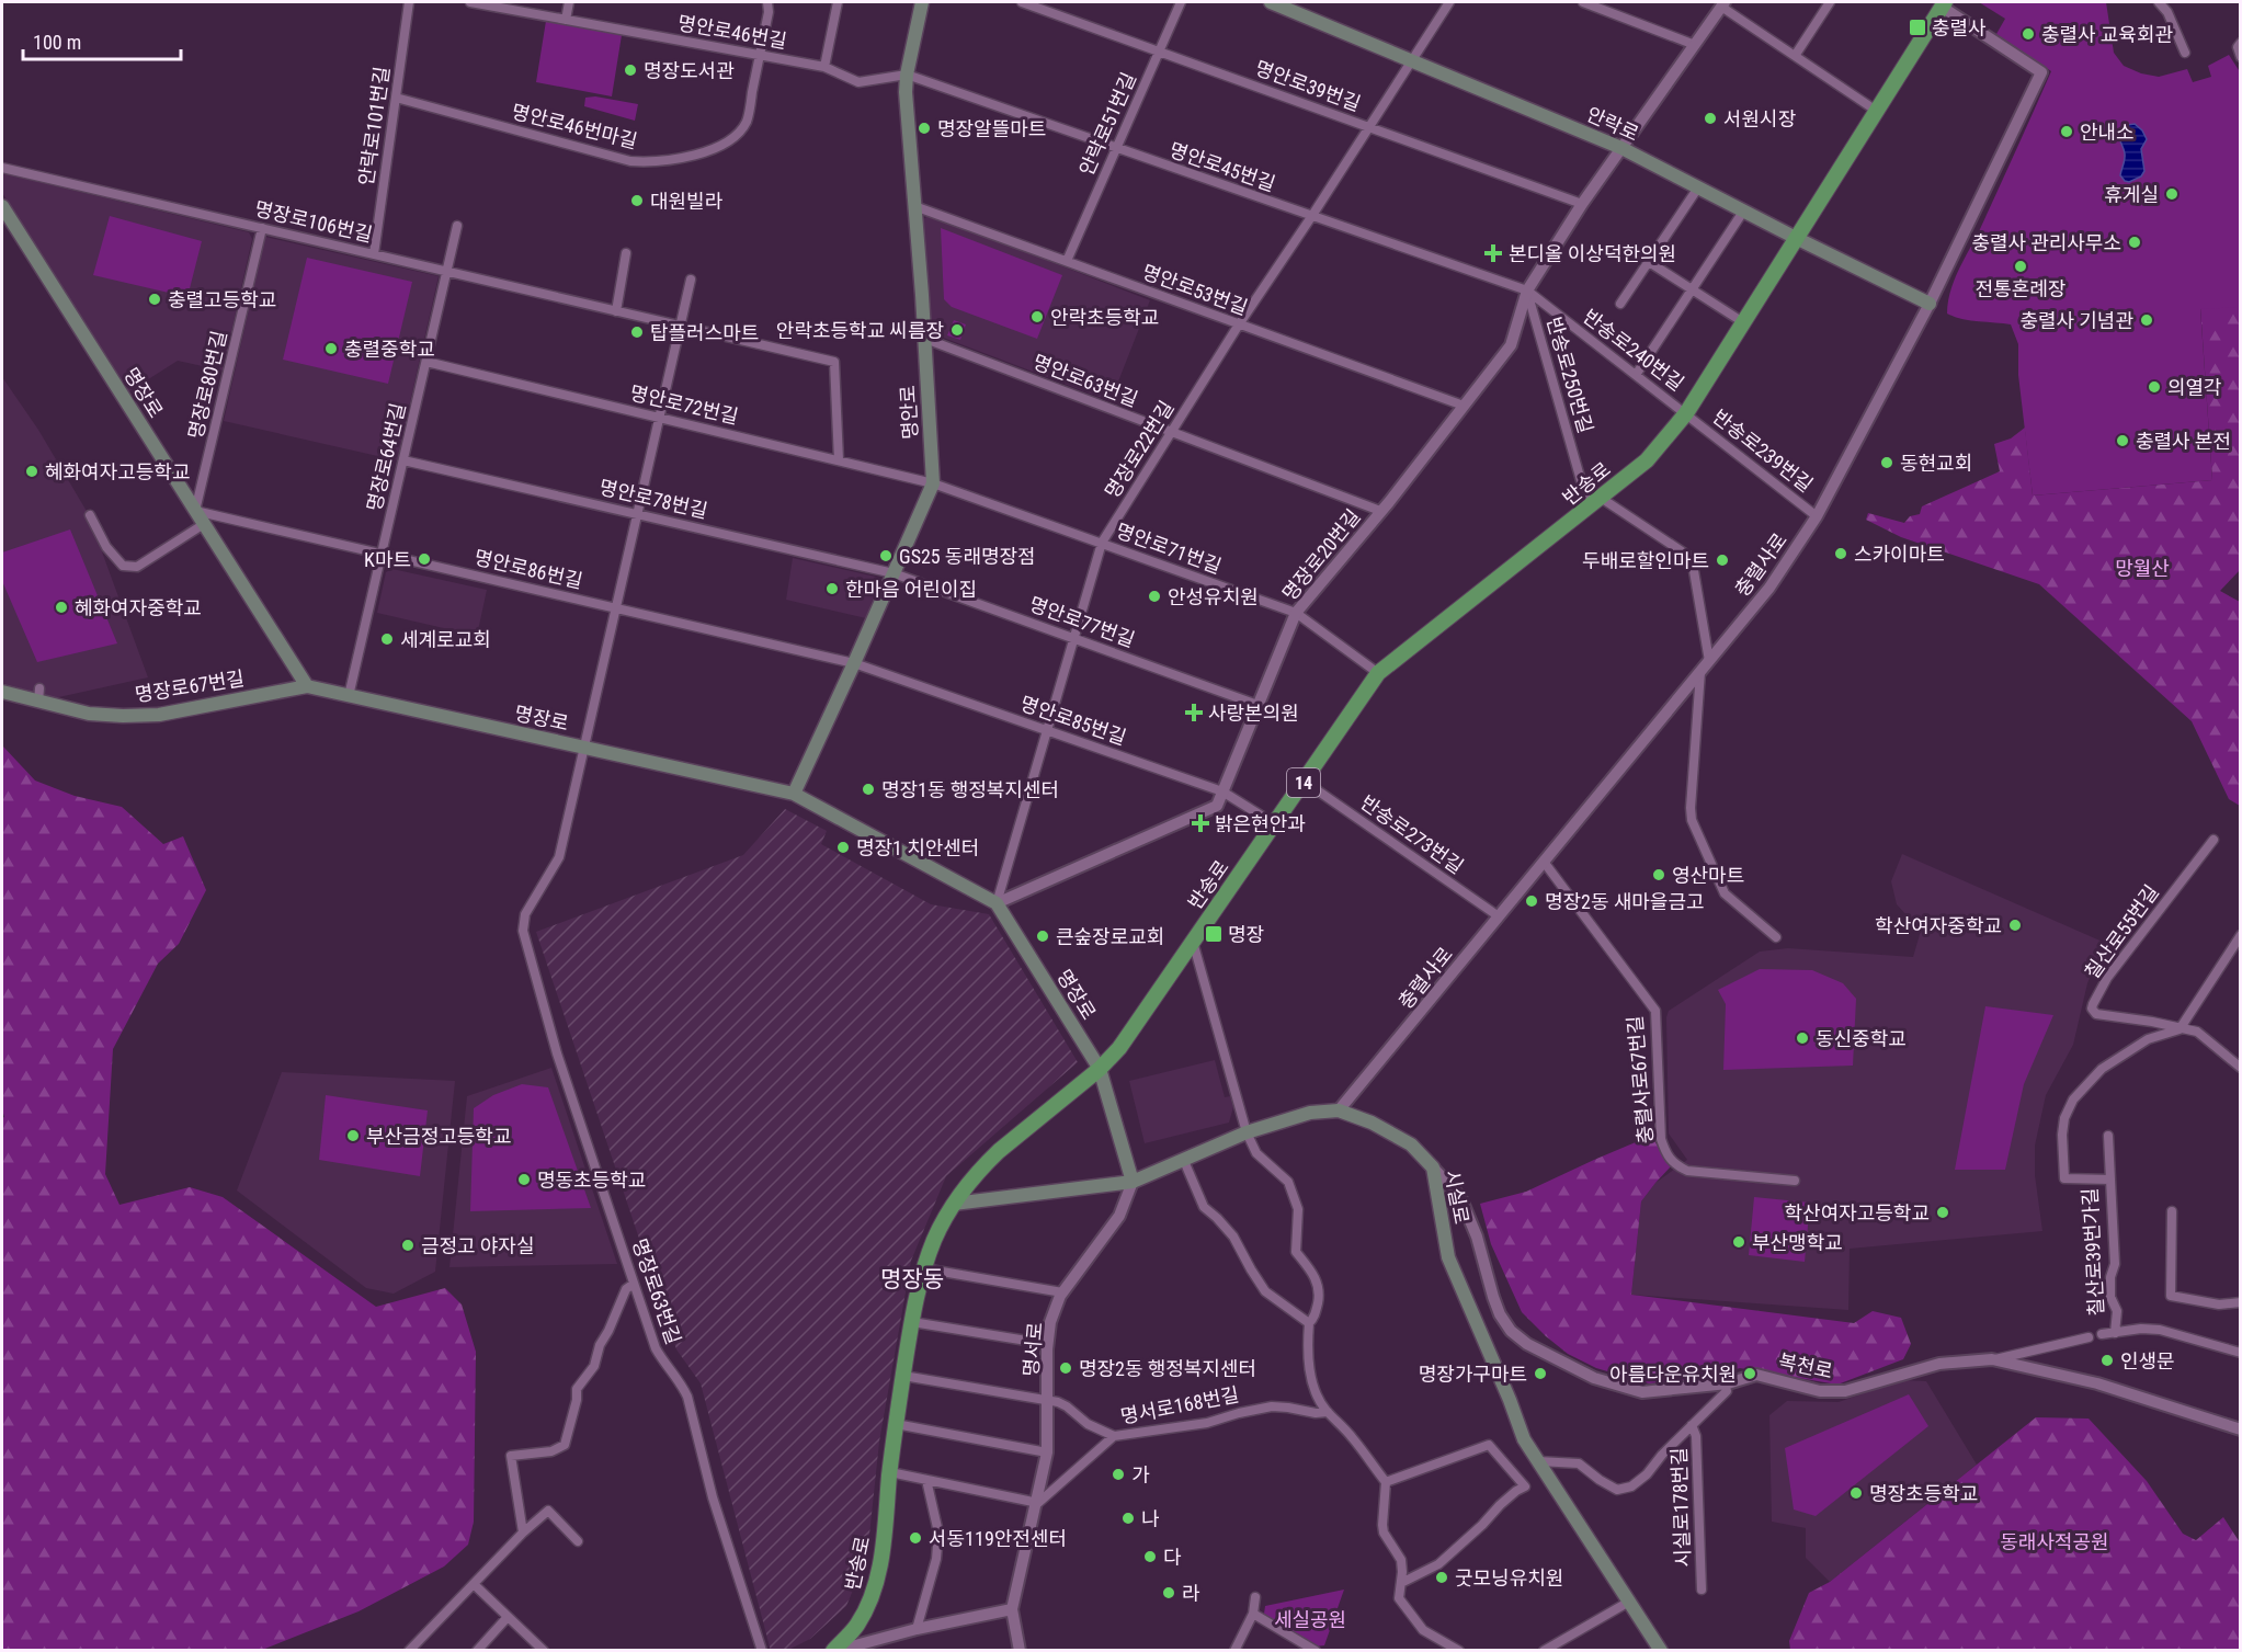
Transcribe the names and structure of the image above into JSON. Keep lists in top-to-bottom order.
{
  "streets": {
    "main road": [
      "안락로",
      "명장로",
      "명안로",
      "반송로",
      "명장로67번길",
      "14",
      "시실로"
    ],
    "street": [
      "명안로46번길",
      "명안로39번길",
      "안락로51번길",
      "안락로101번길",
      "명안로46번마길",
      "명안로45번길",
      "명장로106번길",
      "명안로53번길",
      "반송로240번길",
      "반송로250번길",
      "명안로63번길",
      "명장로80번길",
      "명안로72번길",
      "명장로22번길",
      "반송로239번길",
      "명장로64번길",
      "명안로78번길",
      "명안로71번길",
      "명장로20번길",
      "충렬사로",
      "명안로86번길",
      "명안로77번길",
      "명안로85번길",
      "반송로273번길",
      "칠산로55번길",
      "충렬사로67번길",
      "칠산로39번가길",
      "명장로63번길",
      "명서로",
      "복천로",
      "명서로168번길",
      "시실로178번길"
    ]
  },
  "crossings": [
    ["명안로46번길", "명안로46번마길"],
    ["명안로46번길", "명안로45번길"],
    ["명안로46번길", "명안로"],
    ["명안로39번길", "안락로51번길"],
    ["명안로39번길", "명장로22번길"],
    ["명안로39번길", "명장로20번길"],
    ["안락로51번길", "명안로45번길"],
    ["안락로51번길", "명안로53번길"],
    ["안락로", "명장로22번길"],
    ["안락로", "반송로"],
    ["안락로", "명장로20번길"],
    ["안락로", "충렬사로"],
    ["안락로101번길", "명안로46번마길"],
    ["안락로101번길", "명장로106번길"],
    ["명안로45번길", "반송로240번길"],
    ["명안로45번길", "반송로250번길"],
    ["명안로45번길", "명안로"],
    ["명안로45번길", "명장로22번길"],
    ["명안로45번길", "명장로20번길"],
    ["명장로106번길", "명장로80번길"],
    ["명장로106번길", "명안로72번길"],
    ["명장로106번길", "명장로64번길"],
    ["명장로106번길", "명장로63번길"],
    ["명안로53번길", "명안로"],
    ["명안로53번길", "명장로22번길"],
    ["명안로53번길", "명장로20번길"],
    ["반송로240번길", "반송로250번길"],
    ["반송로240번길", "반송로239번길"],
    ["반송로240번길", "반송로"],
    ["반송로240번길", "명장로20번길"],
    ["반송로250번길", "반송로"],
    ["반송로250번길", "명장로20번길"],
    ["명안로63번길", "명안로"],
    ["명안로63번길", "명장로22번길"],
    ["명안로63번길", "명장로20번길"],
    ["명장로80번길", "명장로"],
    ["명장로80번길", "명안로86번길"],
    ["명장로", "명안로"],
    ["명장로", "명장로22번길"],
    ["명장로", "명장로64번길"],
    ["명장로", "반송로"],
    ["명장로", "명장로20번길"],
    ["명장로", "명안로86번길"],
    ["명장로", "명장로67번길"],
    ["명장로", "시실로"],
    ["명장로", "명장로63번길"],
    ["명장로", "명서로"],
    ["명안로72번길", "명안로"],
    ["명안로72번길", "명장로64번길"],
    ["명안로72번길", "명안로71번길"],
    ["명안로72번길", "명장로63번길"],
    ["명안로", "명안로78번길"],
    ["명안로", "명안로71번길"],
    ["명안로", "명안로86번길"],
    ["명안로", "명안로77번길"],
    ["명안로", "명안로85번길"],
    ["명장로22번길", "명안로71번길"],
    ["명장로22번길", "명장로20번길"],
    ["명장로22번길", "명안로77번길"],
    ["명장로22번길", "명안로85번길"],
    ["반송로239번길", "반송로"],
    ["반송로239번길", "충렬사로"],
    ["명장로64번길", "명안로78번길"],
    ["명장로64번길", "명안로86번길"],
    ["반송로", "명안로71번길"],
    ["반송로", "충렬사로"],
    ["반송로", "명안로85번길"],
    ["반송로", "반송로273번길"],
    ["반송로", "시실로"],
    ["명안로78번길", "명안로77번길"],
    ["명안로78번길", "명장로63번길"],
    ["명안로71번길", "명장로20번길"],
    ["명장로20번길", "명안로77번길"],
    ["명장로20번길", "명안로85번길"],
    ["충렬사로", "반송로273번길"],
    ["충렬사로", "충렬사로67번길"],
    ["충렬사로", "시실로"],
    ["명안로86번길", "명안로85번길"],
    ["명안로86번길", "명장로63번길"],
    ["칠산로55번길", "칠산로39번가길"],
    ["시실로", "명서로"],
    ["시실로", "복천로"],
    ["시실로", "시실로178번길"],
    ["명서로", "명서로168번길"],
    ["복천로", "시실로178번길"]
  ],
  "districts": ["명장동"],
  "parks": ["망월산", "동래사적공원", "세실공원"],
  "places": {
    "transit": ["충렬사", "명장"],
    "other": [
      "충렬사 교육회관",
      "명장도서관",
      "서원시장",
      "명장알뜰마트",
      "안내소",
      "휴게실",
      "대원빌라",
      "충렬사 관리사무소",
      "전통혼례장",
      "충렬고등학교",
      "안락초등학교",
      "충렬사 기념관",
      "안락초등학교 씨름장",
      "탑플러스마트",
      "충렬중학교",
      "의열각",
      "충렬사 본전",
      "동현교회",
      "혜화여자고등학교",
      "스카이마트",
      "GS25 동래명장점",
      "K마트",
      "두배로할인마트",
      "한마음 어린이집",
      "안성유치원",
      "혜화여자중학교",
      "세계로교회",
      "명장1동 행정복지센터",
      "명장1 치안센터",
      "영산마트",
      "명장2동 새마을금고",
      "학산여자중학교",
      "큰숲장로교회",
      "동신중학교",
      "부산금정고등학교",
      "명동초등학교",
      "학산여자고등학교",
      "부산맹학교",
      "금정고 야자실",
      "인생문",
      "명장2동 행정복지센터",
      "명장가구마트",
      "아름다운유치원",
      "가",
      "명장초등학교",
      "나",
      "서동119안전센터",
      "다",
      "굿모닝유치원",
      "라"
    ],
    "health": ["본디올 이상덕한의원", "사랑본의원", "밝은현안과"]
  },
  "scale_bar": "100 m"
}
